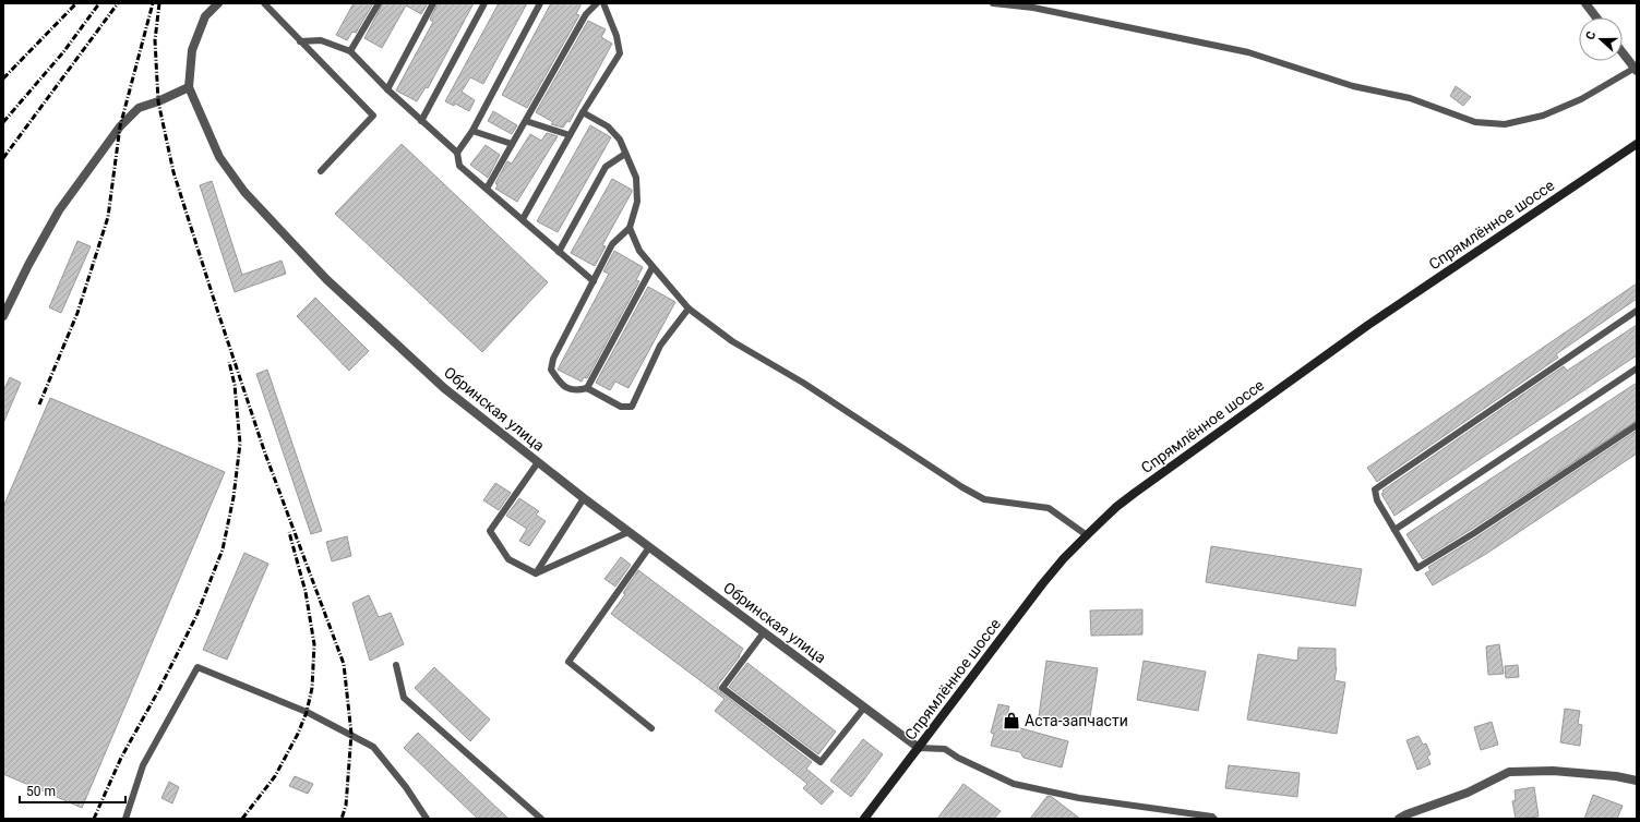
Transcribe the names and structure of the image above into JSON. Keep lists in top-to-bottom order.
{
  "streets": {
    "main road": ["Спрямлённое шоссе"],
    "street": ["Обринская улица"]
  },
  "crossings": [
    ["Спрямлённое шоссе", "Обринская улица"]
  ],
  "places": {
    "shop": ["Аста-запчасти"]
  },
  "scale_bar": "50 m",
  "north": "left"
}
